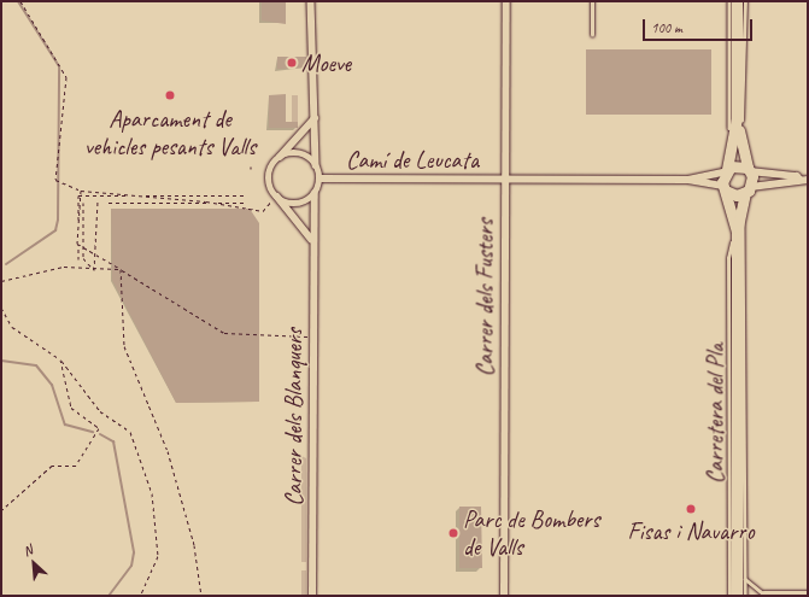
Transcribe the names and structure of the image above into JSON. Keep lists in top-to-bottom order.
{
  "streets": {
    "main road": ["Carretera del Pla"],
    "street": ["Camí de Leucata", "Carrer dels Fusters", "Carrer dels Blanquers"]
  },
  "crossings": [
    ["Camí de Leucata", "Carrer dels Fusters"],
    ["Camí de Leucata", "Carrer dels Blanquers"]
  ],
  "places": [
    "Moeve",
    "Aparcament de vehicles pesants Valls",
    "Fisas i Navarro",
    "Parc de Bombers de Valls"
  ],
  "scale_bar": "100 m",
  "north": "top left"
}
